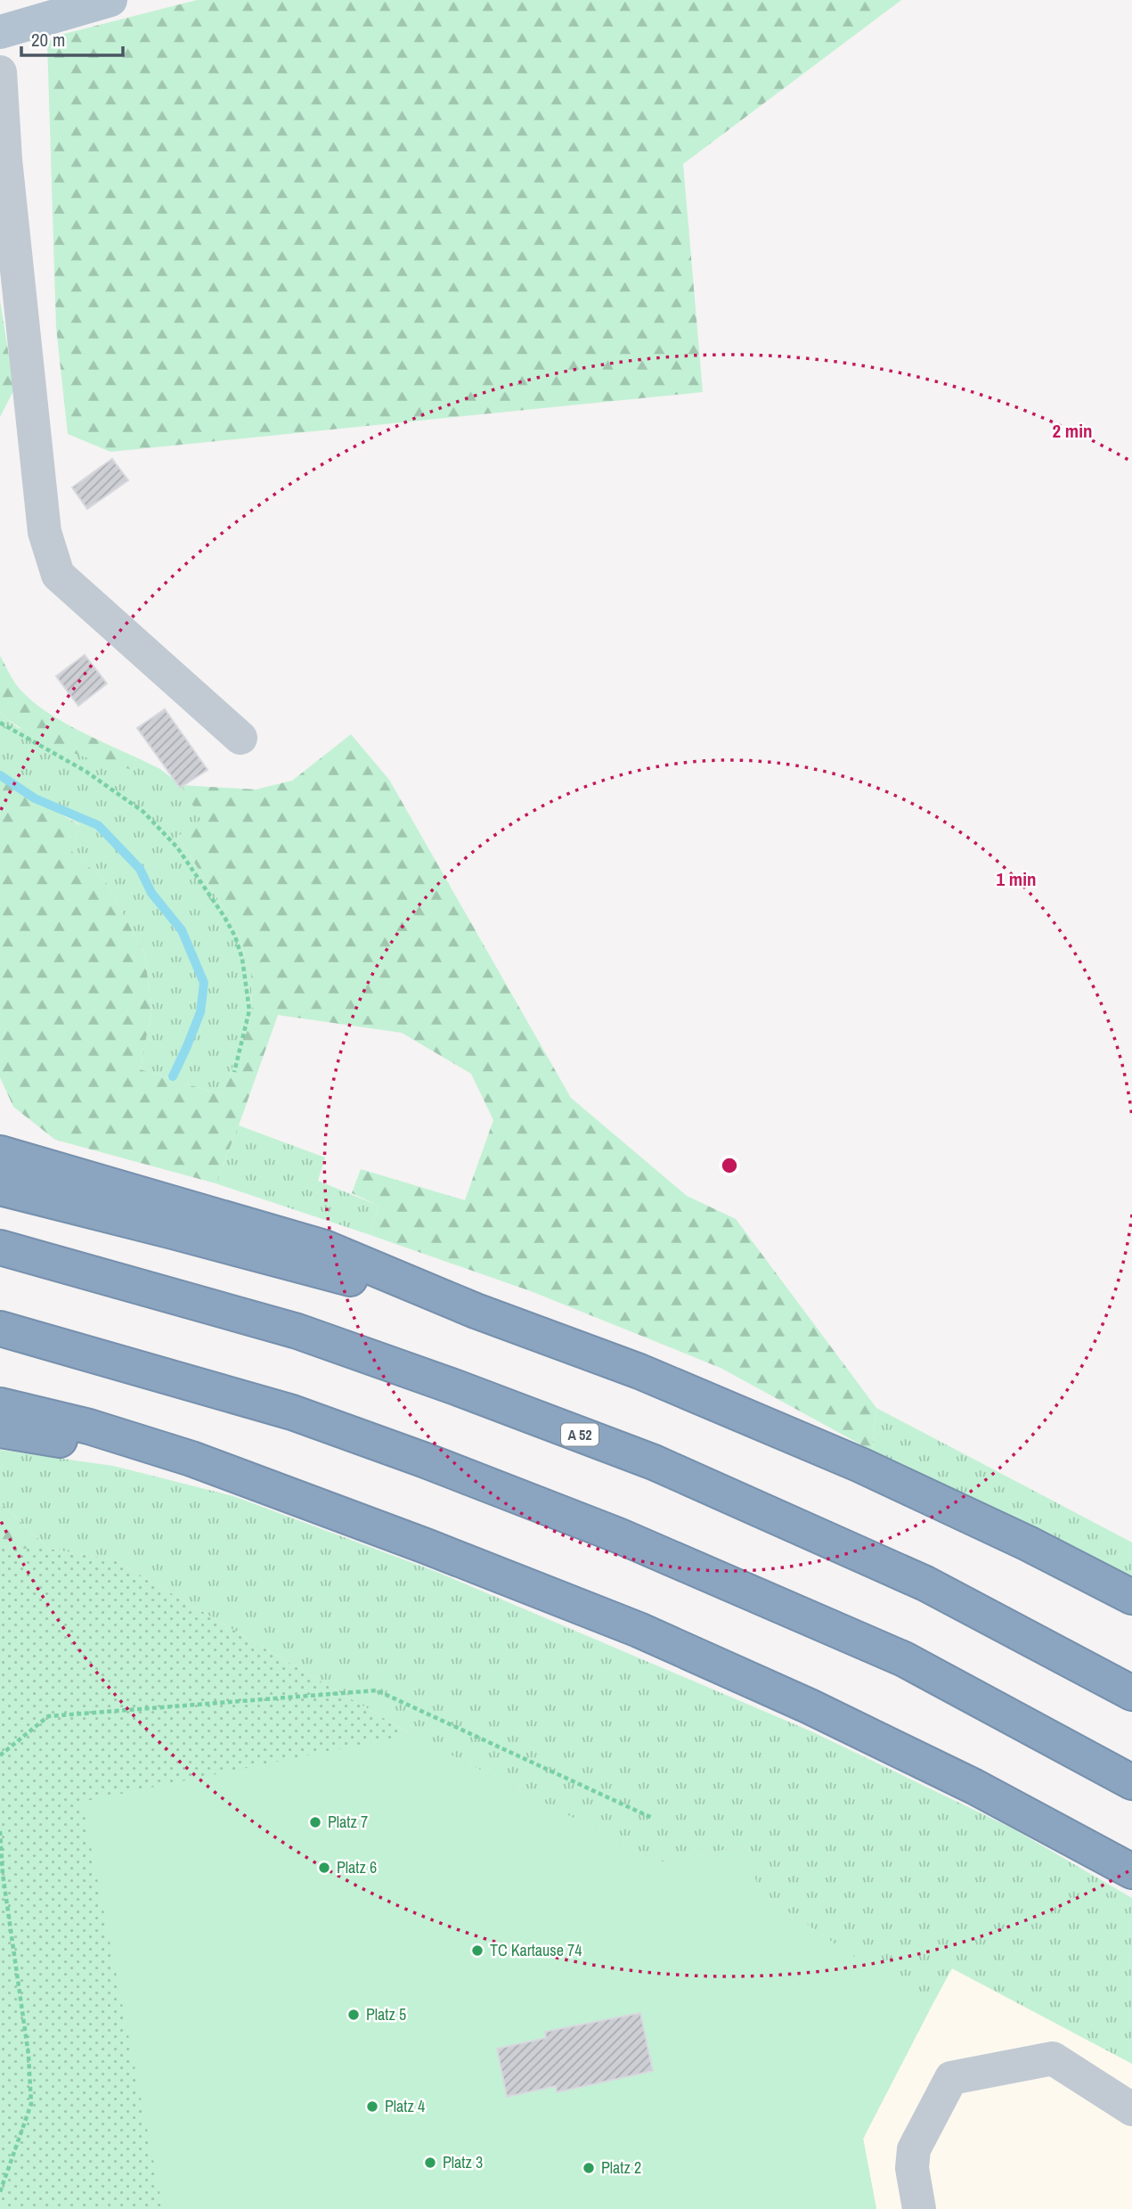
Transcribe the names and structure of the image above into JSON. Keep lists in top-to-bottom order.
{
  "streets": {
    "highway": ["A 52"]
  },
  "places": [
    "Platz 7",
    "Platz 6",
    "TC Kartause 74",
    "Platz 5",
    "Platz 4",
    "Platz 3",
    "Platz 2"
  ],
  "scale_bar": "20 m",
  "rings": ["2 min", "1 min"]
}
